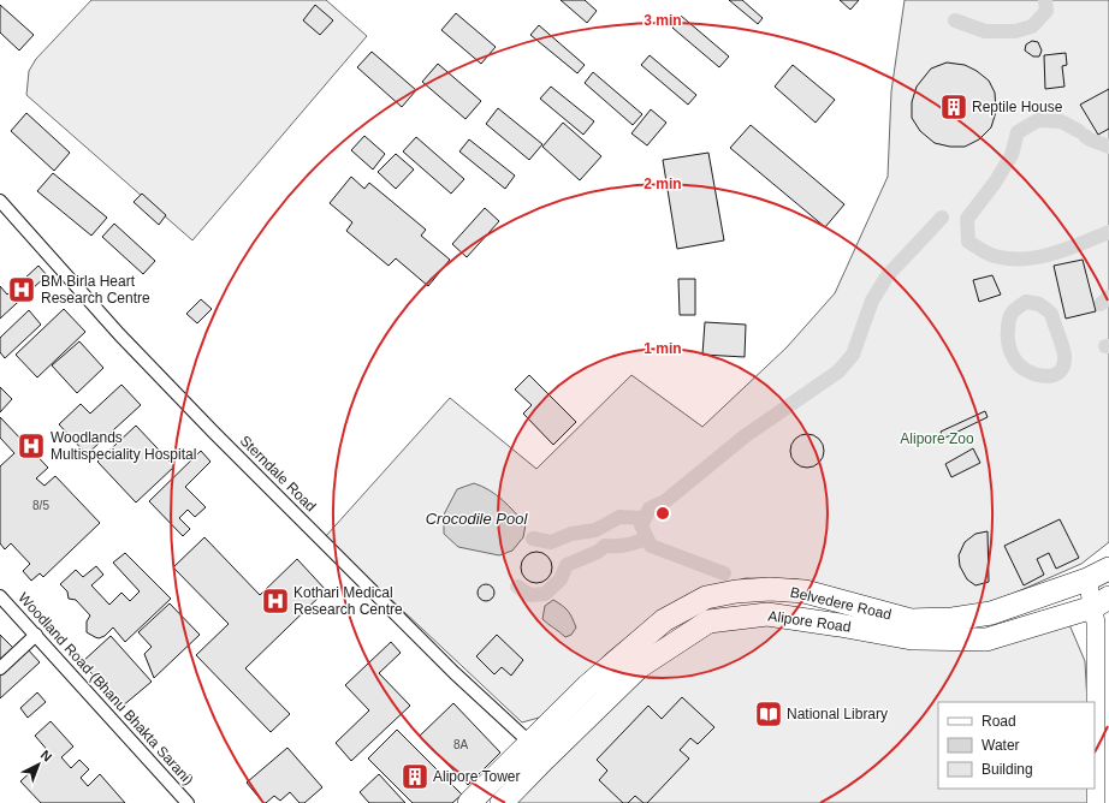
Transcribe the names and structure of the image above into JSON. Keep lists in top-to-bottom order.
{
  "streets": {
    "highway": ["Belvedere Road", "Alipore Road"],
    "street": ["Sterndale Road", "Woodland Road (Bhanu Bhakta Sarani)"]
  },
  "crossings": [
    ["Sterndale Road", "Belvedere Road"],
    ["Sterndale Road", "Alipore Road"]
  ],
  "water": ["Crocodile Pool"],
  "parks": ["Alipore Zoo"],
  "places": {
    "building": ["Reptile House", "Alipore Tower"],
    "hospital": ["BM Birla Heart Research Centre", "Woodlands Multispeciality Hospital", "Kothari Medical Research Centre"],
    "library": ["National Library"]
  },
  "house_numbers": ["8/5", "8A"],
  "legend": ["Road", "Water", "Building"],
  "north": "top right",
  "rings": ["3 min", "2 min", "1 min"]
}
